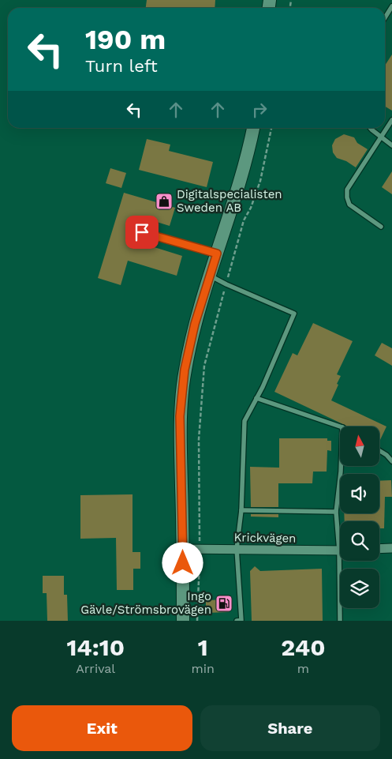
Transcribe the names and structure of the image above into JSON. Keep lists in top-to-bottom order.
{
  "streets": {
    "street": ["Krickvägen"]
  },
  "places": {
    "shop": ["Digitalspecialisten Sweden AB"],
    "fuel station": ["Ingo Gävle/Strömsbrovägen"]
  },
  "north": "top",
  "page": {
    "turn": ["190 m", "Turn left"],
    "eta": [
      "14:10",
      "Arrival",
      "1",
      "min",
      "240",
      "m"
    ],
    "buttons": ["Exit", "Share"]
  }
}
